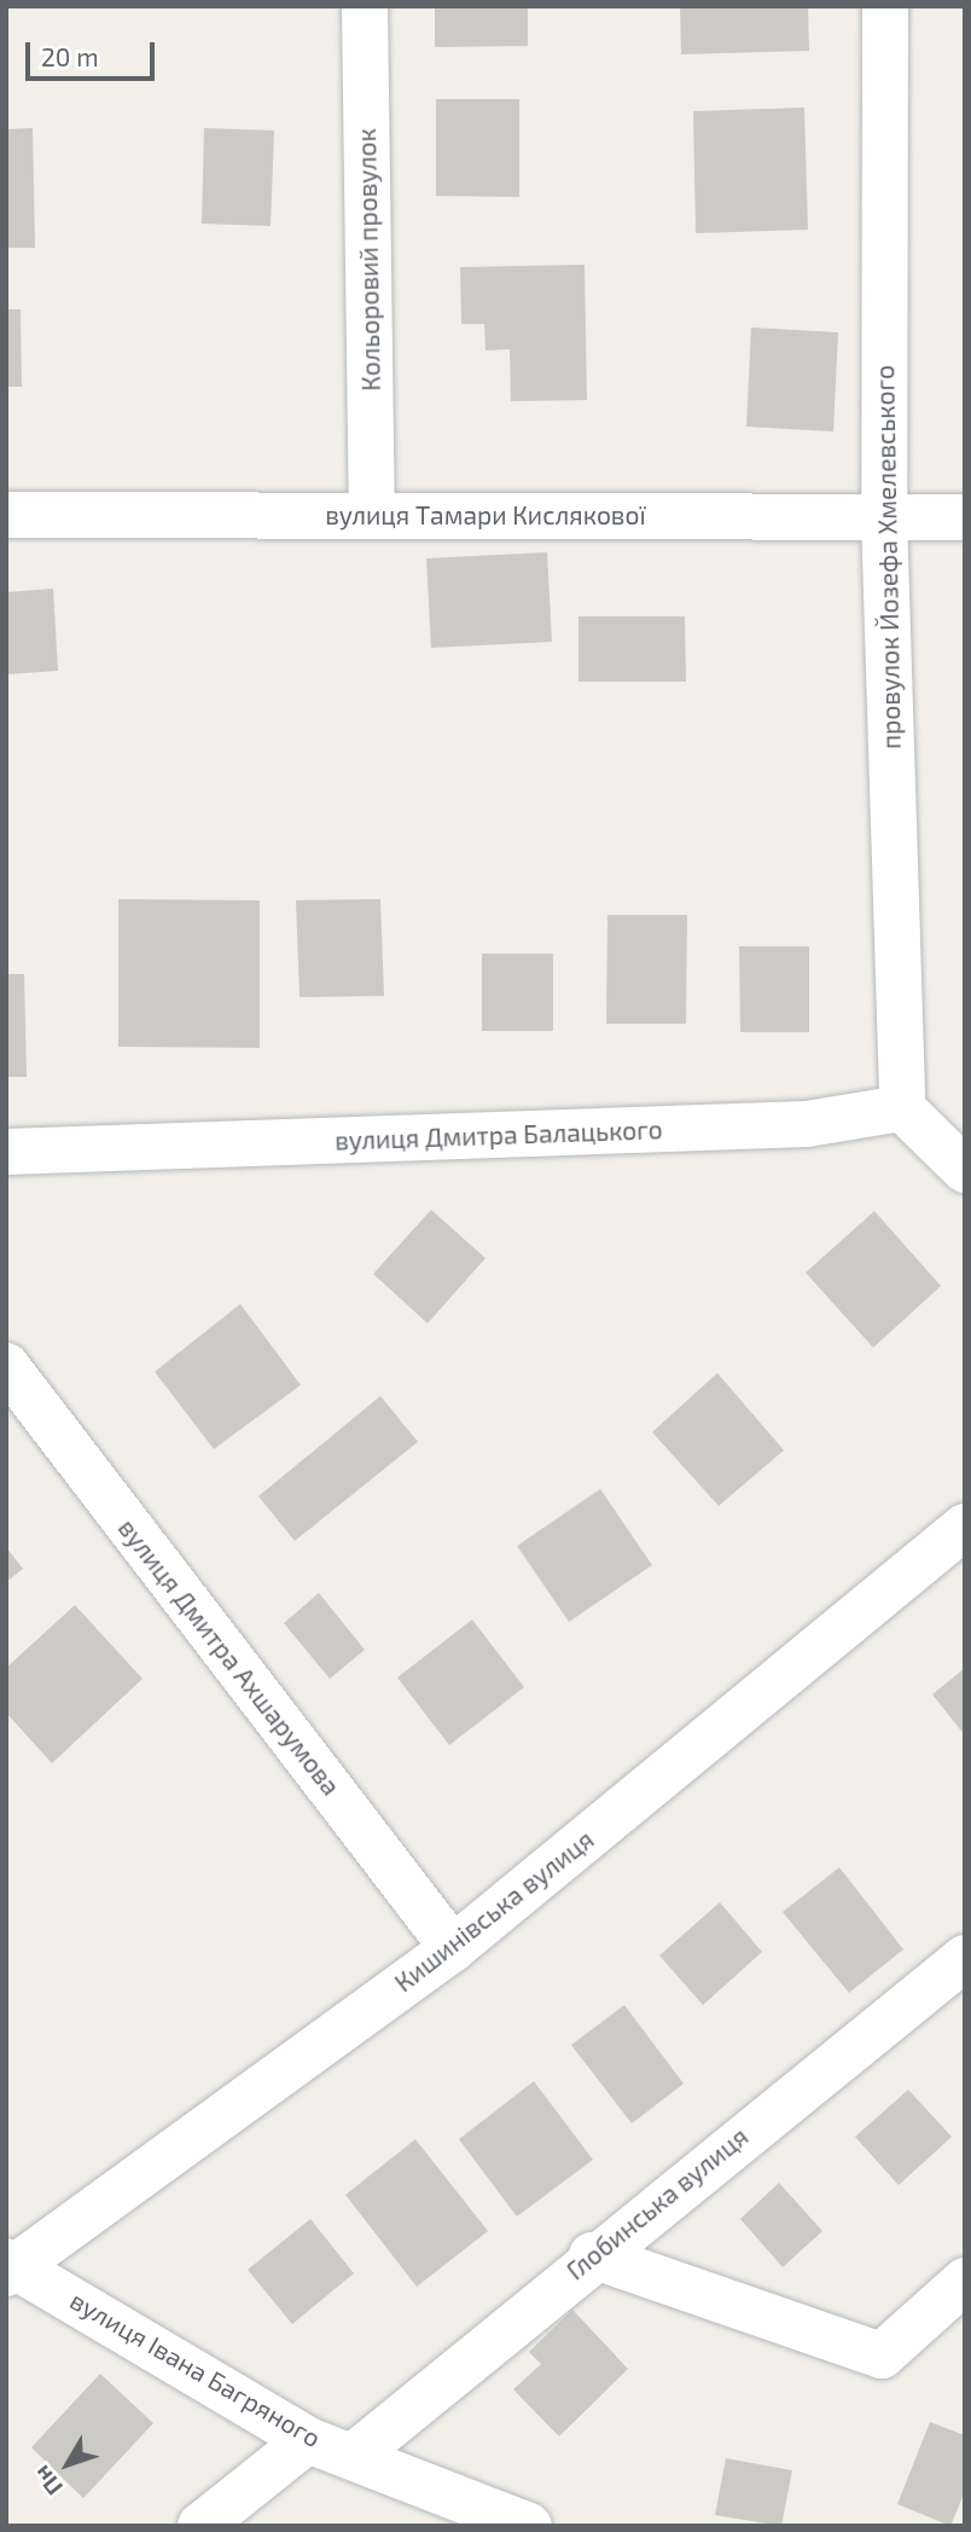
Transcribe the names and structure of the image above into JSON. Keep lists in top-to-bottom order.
{
  "streets": {
    "street": [
      "Кольоровий провулок",
      "вулиця Тамари Кислякової",
      "провулок Йозефа Хмелевського",
      "вулиця Дмитра Балацького",
      "вулиця Дмитра Ахшарумова",
      "Кишинівська вулиця",
      "Глобинська вулиця",
      "вулиця Івана Багряного"
    ]
  },
  "crossings": [
    ["Кольоровий провулок", "вулиця Тамари Кислякової"],
    ["вулиця Тамари Кислякової", "провулок Йозефа Хмелевського"],
    ["провулок Йозефа Хмелевського", "вулиця Дмитра Балацького"],
    ["вулиця Дмитра Ахшарумова", "Кишинівська вулиця"],
    ["Кишинівська вулиця", "вулиця Івана Багряного"],
    ["Глобинська вулиця", "вулиця Івана Багряного"]
  ],
  "scale_bar": "20 m",
  "north": "bottom left"
}
